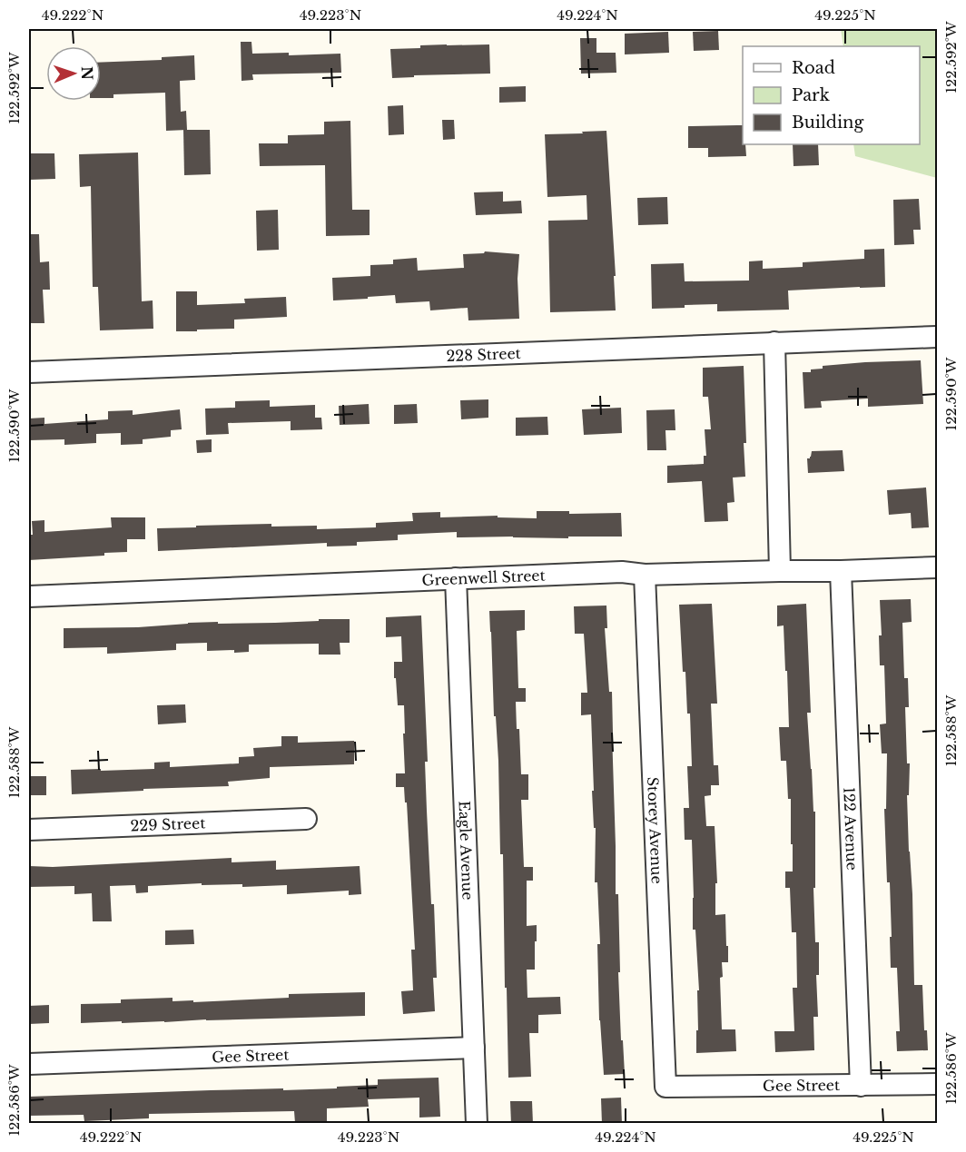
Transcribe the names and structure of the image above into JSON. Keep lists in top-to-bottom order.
{
  "streets": {
    "street": [
      "228 Street",
      "Greenwell Street",
      "229 Street",
      "122 Avenue",
      "Storey Avenue",
      "Eagle Avenue",
      "Gee Street"
    ]
  },
  "crossings": [
    ["Greenwell Street", "122 Avenue"],
    ["Greenwell Street", "Storey Avenue"],
    ["Greenwell Street", "Eagle Avenue"],
    ["122 Avenue", "Gee Street"],
    ["Storey Avenue", "Gee Street"],
    ["Eagle Avenue", "Gee Street"]
  ],
  "legend": ["Road", "Park", "Building"],
  "north": "right",
  "coordinates": [
    "49.222°N",
    "49.223°N",
    "49.224°N",
    "49.225°N",
    "122.592°W",
    "122.590°W",
    "122.588°W",
    "122.586°W"
  ]
}
